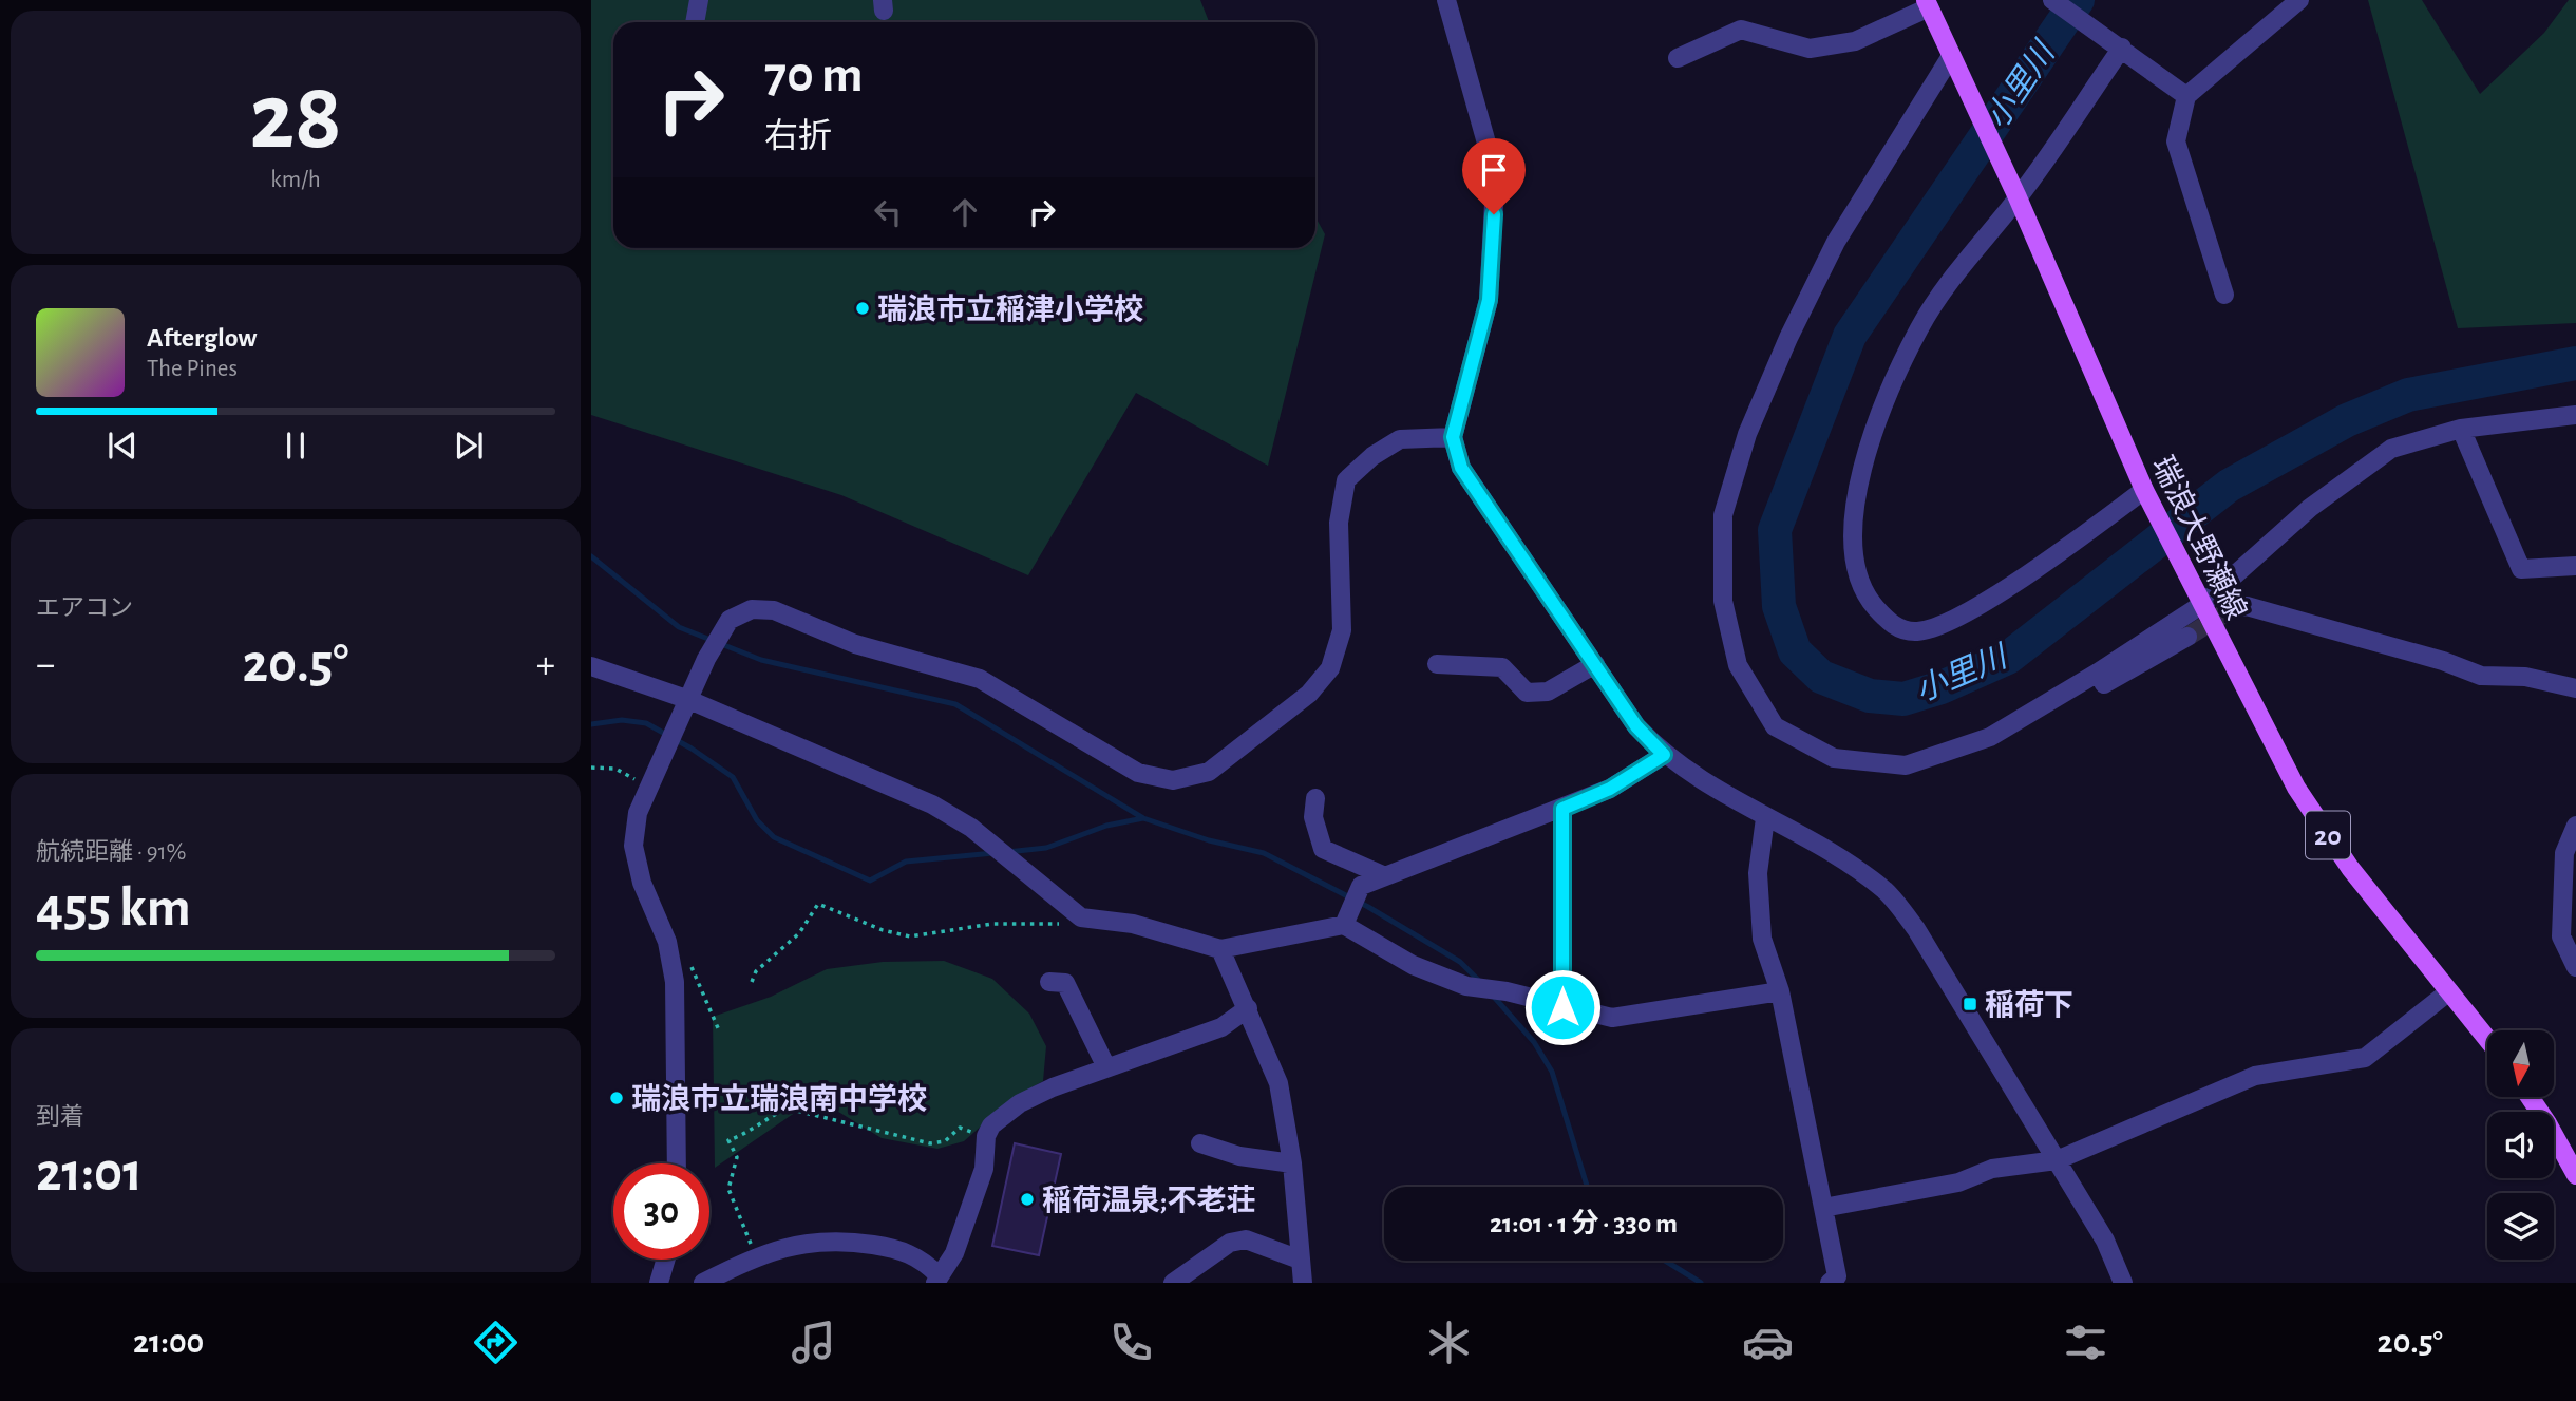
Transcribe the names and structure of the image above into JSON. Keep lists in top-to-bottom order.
{
  "streets": {
    "main road": ["瑞浪大野瀬線", "20"]
  },
  "water": ["小里川"],
  "places": {
    "other": ["瑞浪市立稲津小学校", "瑞浪市立瑞浪南中学校", "稲荷温泉;不老荘"],
    "transit": ["稲荷下"]
  },
  "north": "bottom",
  "page": {
    "tile": [
      ["28", "km/h"],
      "エアコン",
      ["航続距離 · 91%", "455 km"],
      ["到着", "21:01"]
    ],
    "turn": ["70 m", "右折"],
    "song": ["Afterglow", "The Pines"],
    "heat": ["−", "20.5°", "+"],
    "limit": "30",
    "trip": "21:01 · 1 分 · 330 m",
    "tabs": ["21:00", "20.5°"]
  }
}
